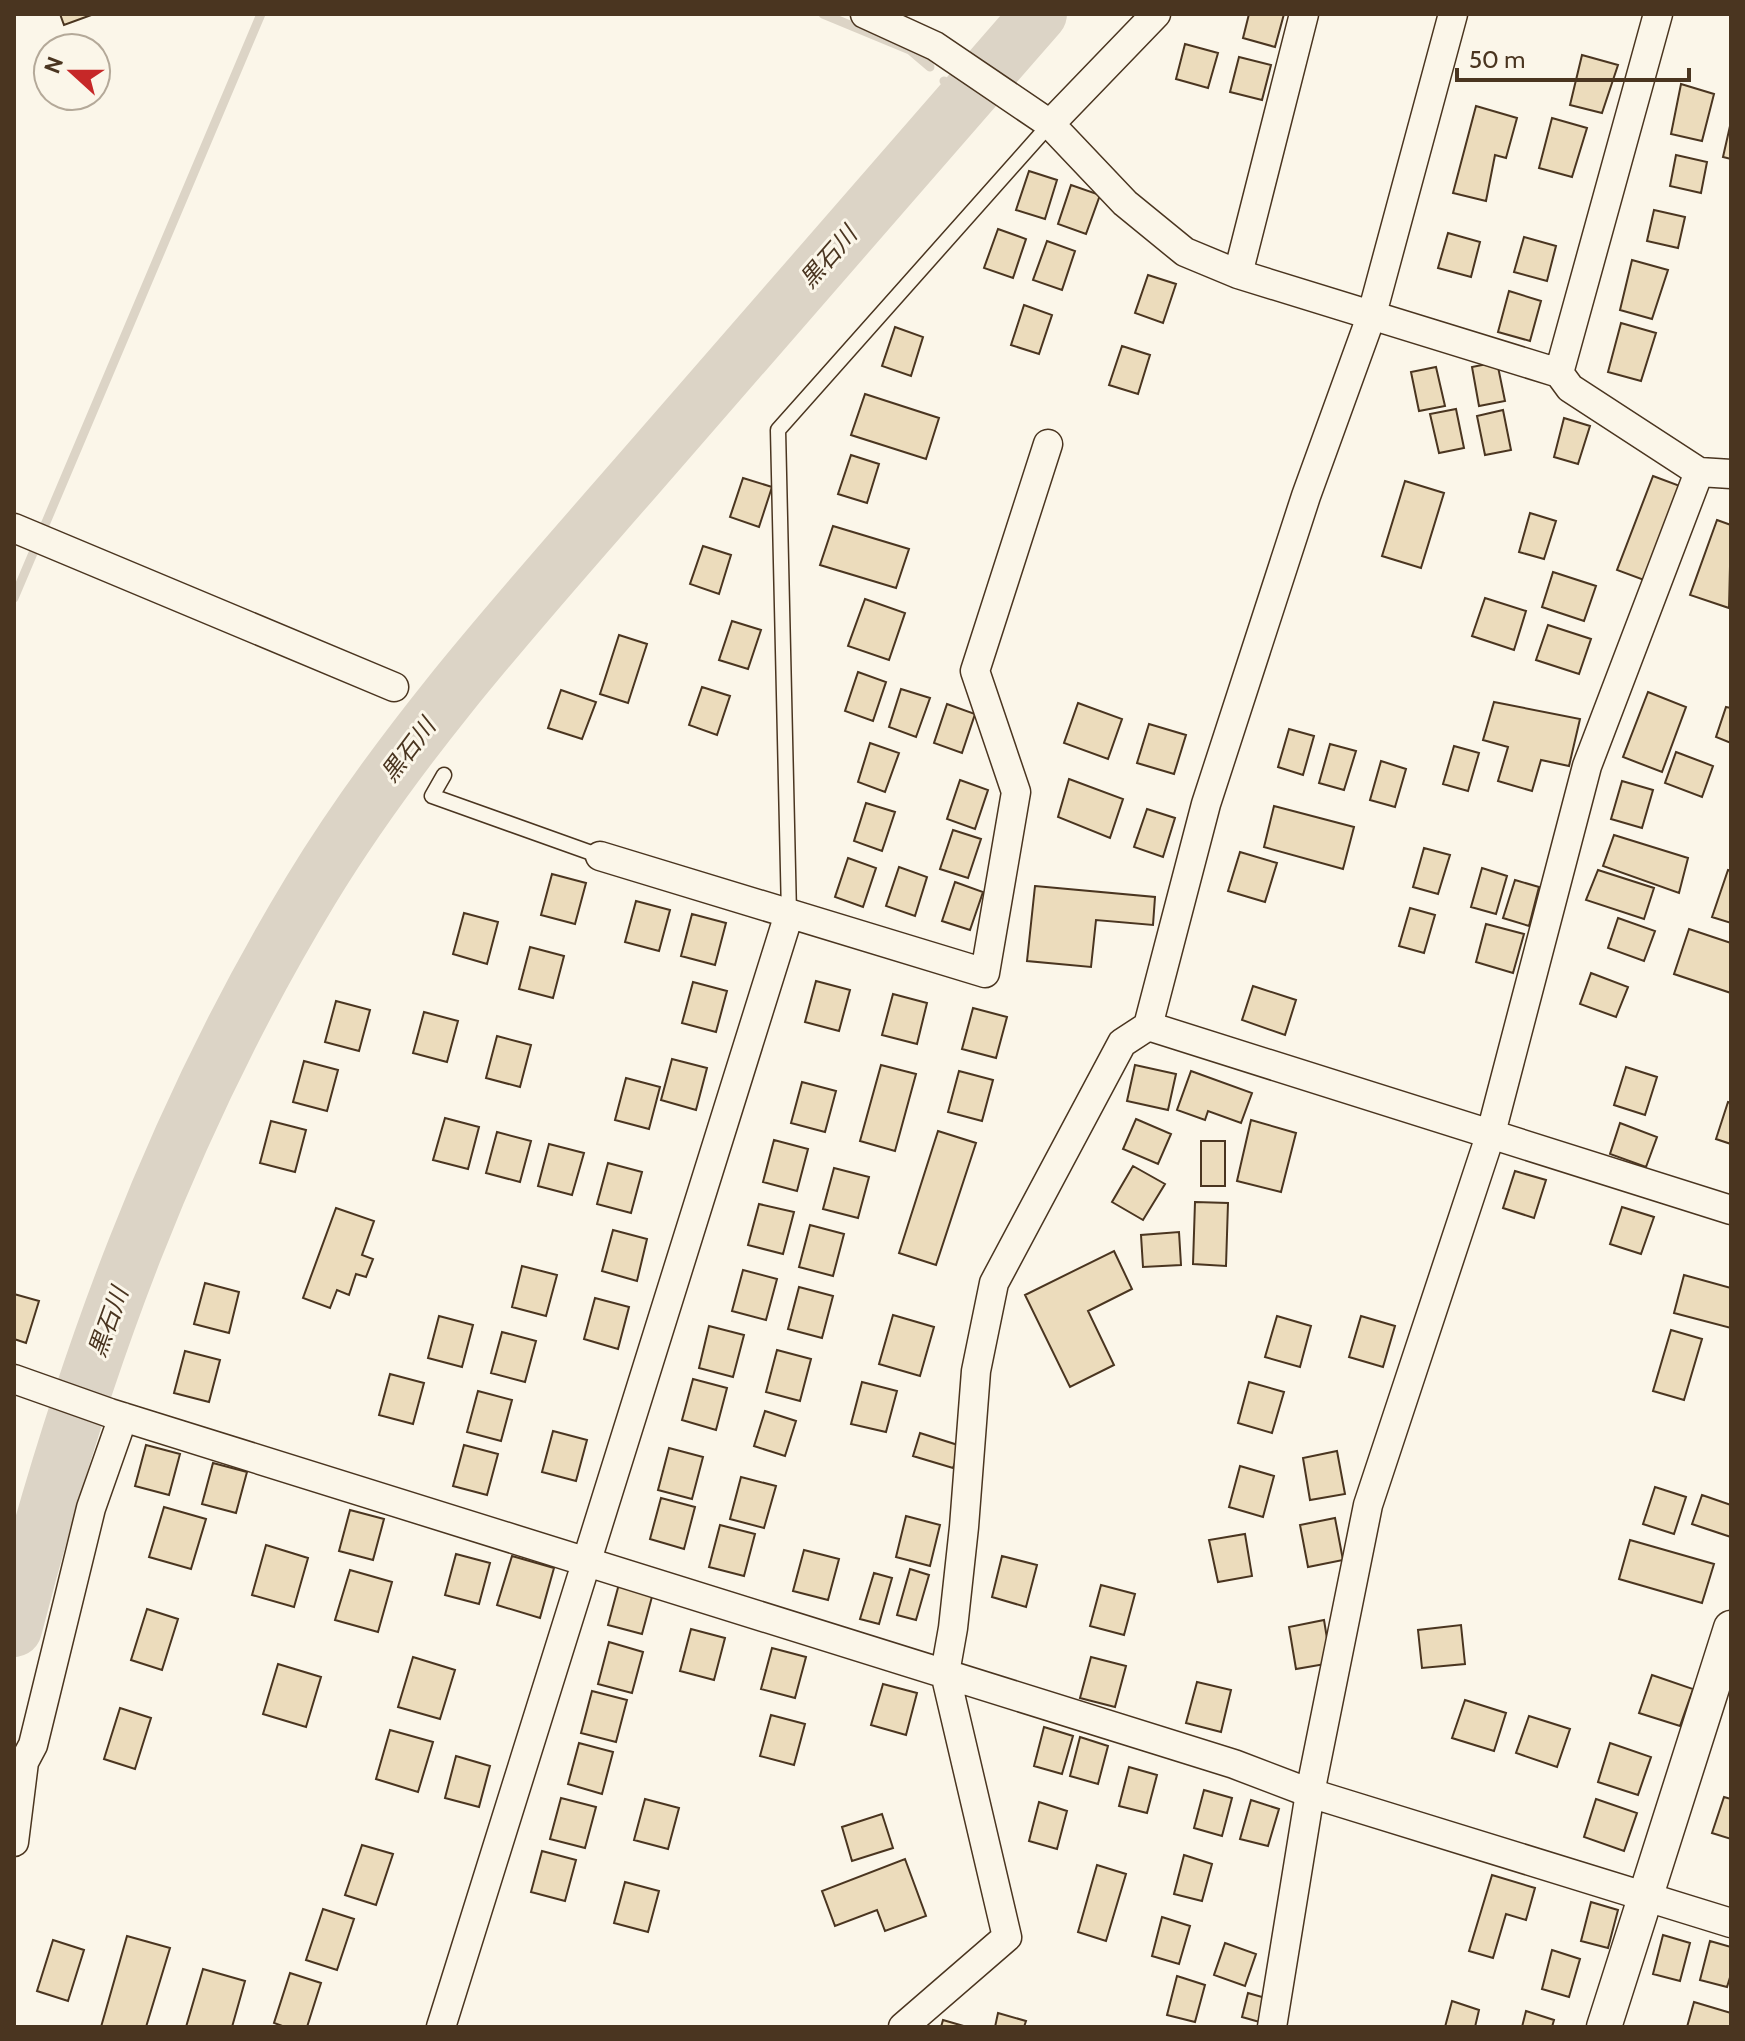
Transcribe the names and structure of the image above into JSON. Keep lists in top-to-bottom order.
{
  "water": ["黒石川"],
  "scale_bar": "50 m",
  "north": "left"
}
